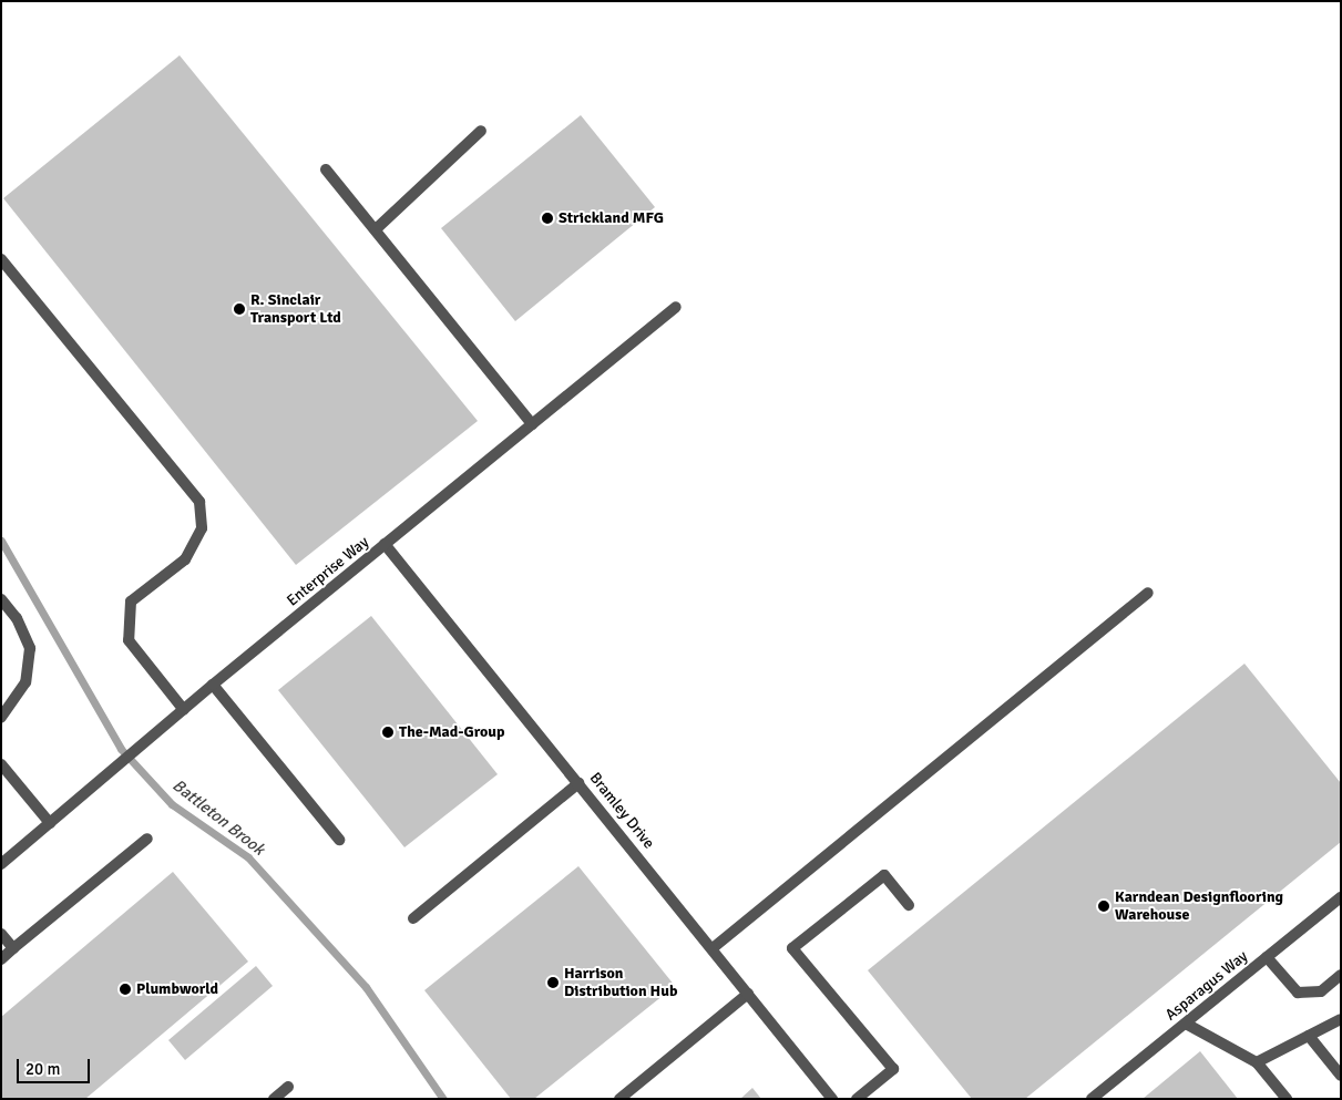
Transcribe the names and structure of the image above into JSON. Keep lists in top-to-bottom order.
{
  "streets": {
    "street": ["Enterprise Way", "Bramley Drive", "Asparagus Way"]
  },
  "crossings": [
    ["Enterprise Way", "Bramley Drive"]
  ],
  "water": ["Battleton Brook"],
  "places": [
    "Strickland MFG",
    "R. Sinclair Transport Ltd",
    "The-Mad-Group",
    "Karndean Designflooring Warehouse",
    "Harrison Distribution Hub",
    "Plumbworld"
  ],
  "scale_bar": "20 m"
}
